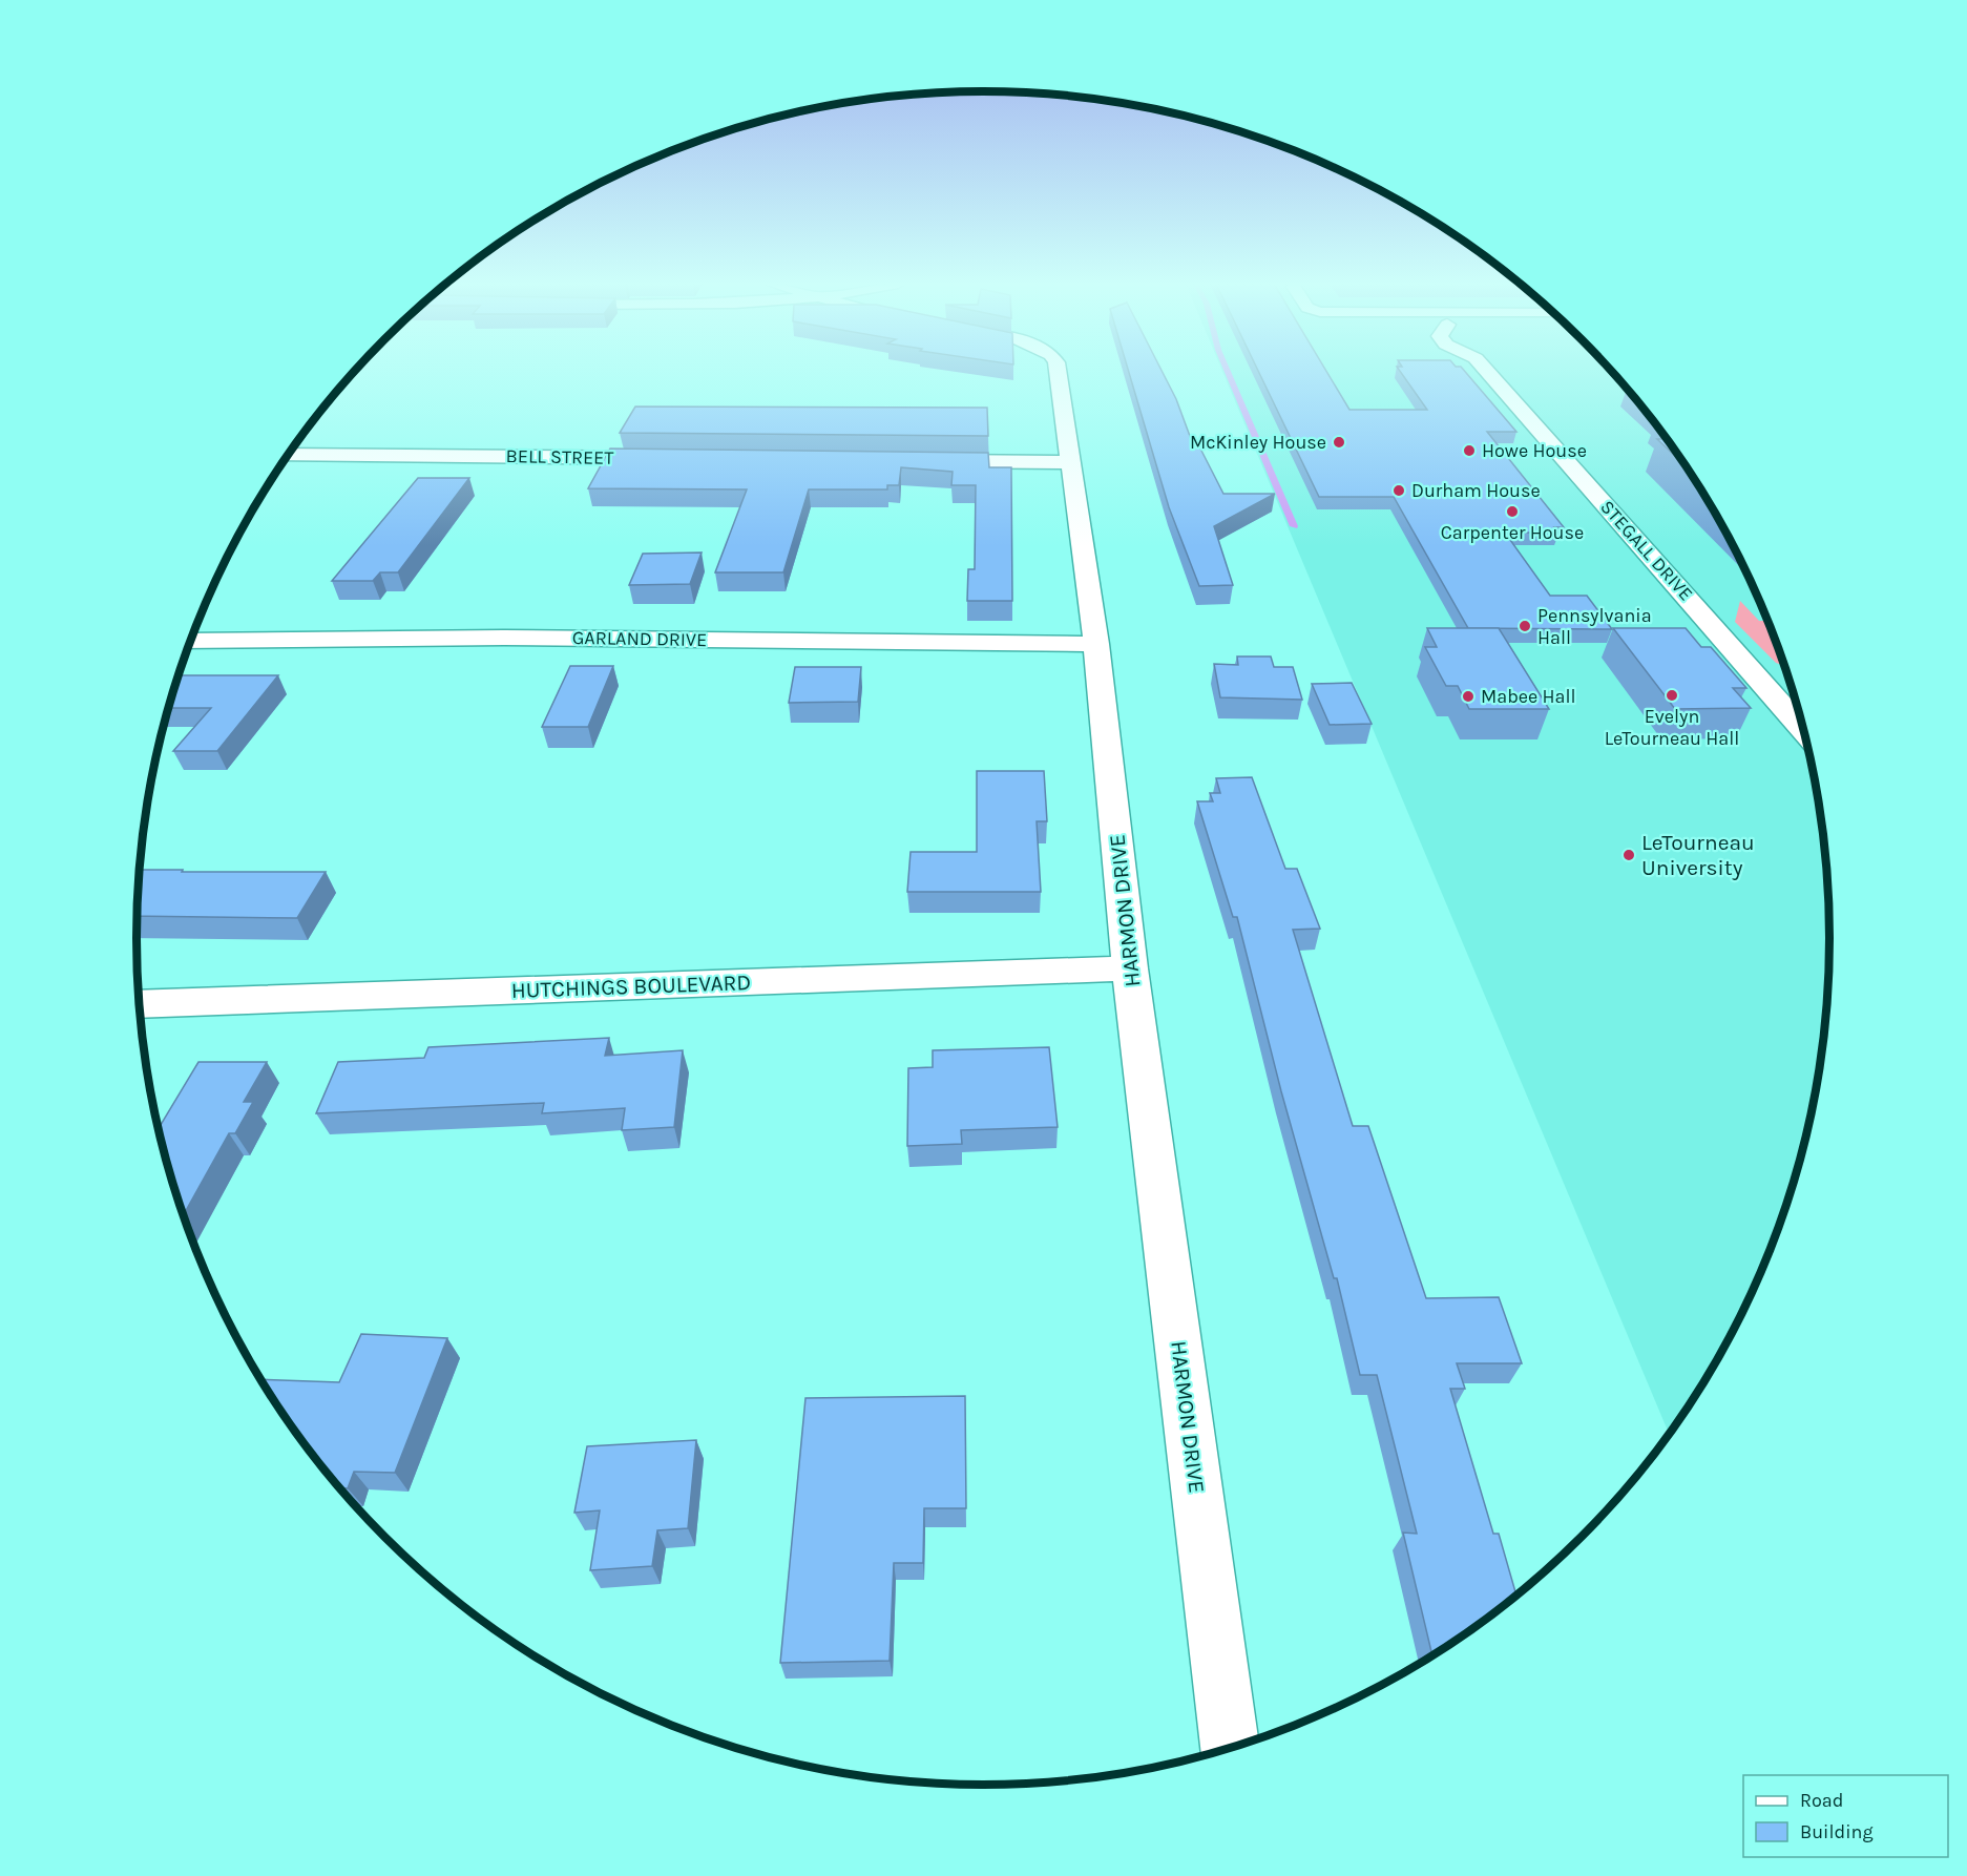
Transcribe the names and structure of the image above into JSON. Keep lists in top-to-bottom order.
{
  "streets": {
    "street": [
      "BELL STREET",
      "STEGALL DRIVE",
      "GARLAND DRIVE",
      "HARMON DRIVE",
      "HUTCHINGS BOULEVARD"
    ]
  },
  "crossings": [
    ["GARLAND DRIVE", "HARMON DRIVE"],
    ["HARMON DRIVE", "HUTCHINGS BOULEVARD"]
  ],
  "places": [
    "McKinley House",
    "Howe House",
    "Durham House",
    "Carpenter House",
    "Pennsylvania Hall",
    "Evelyn LeTourneau Hall",
    "Mabee Hall",
    "LeTourneau University"
  ],
  "legend": ["Road", "Building"]
}
